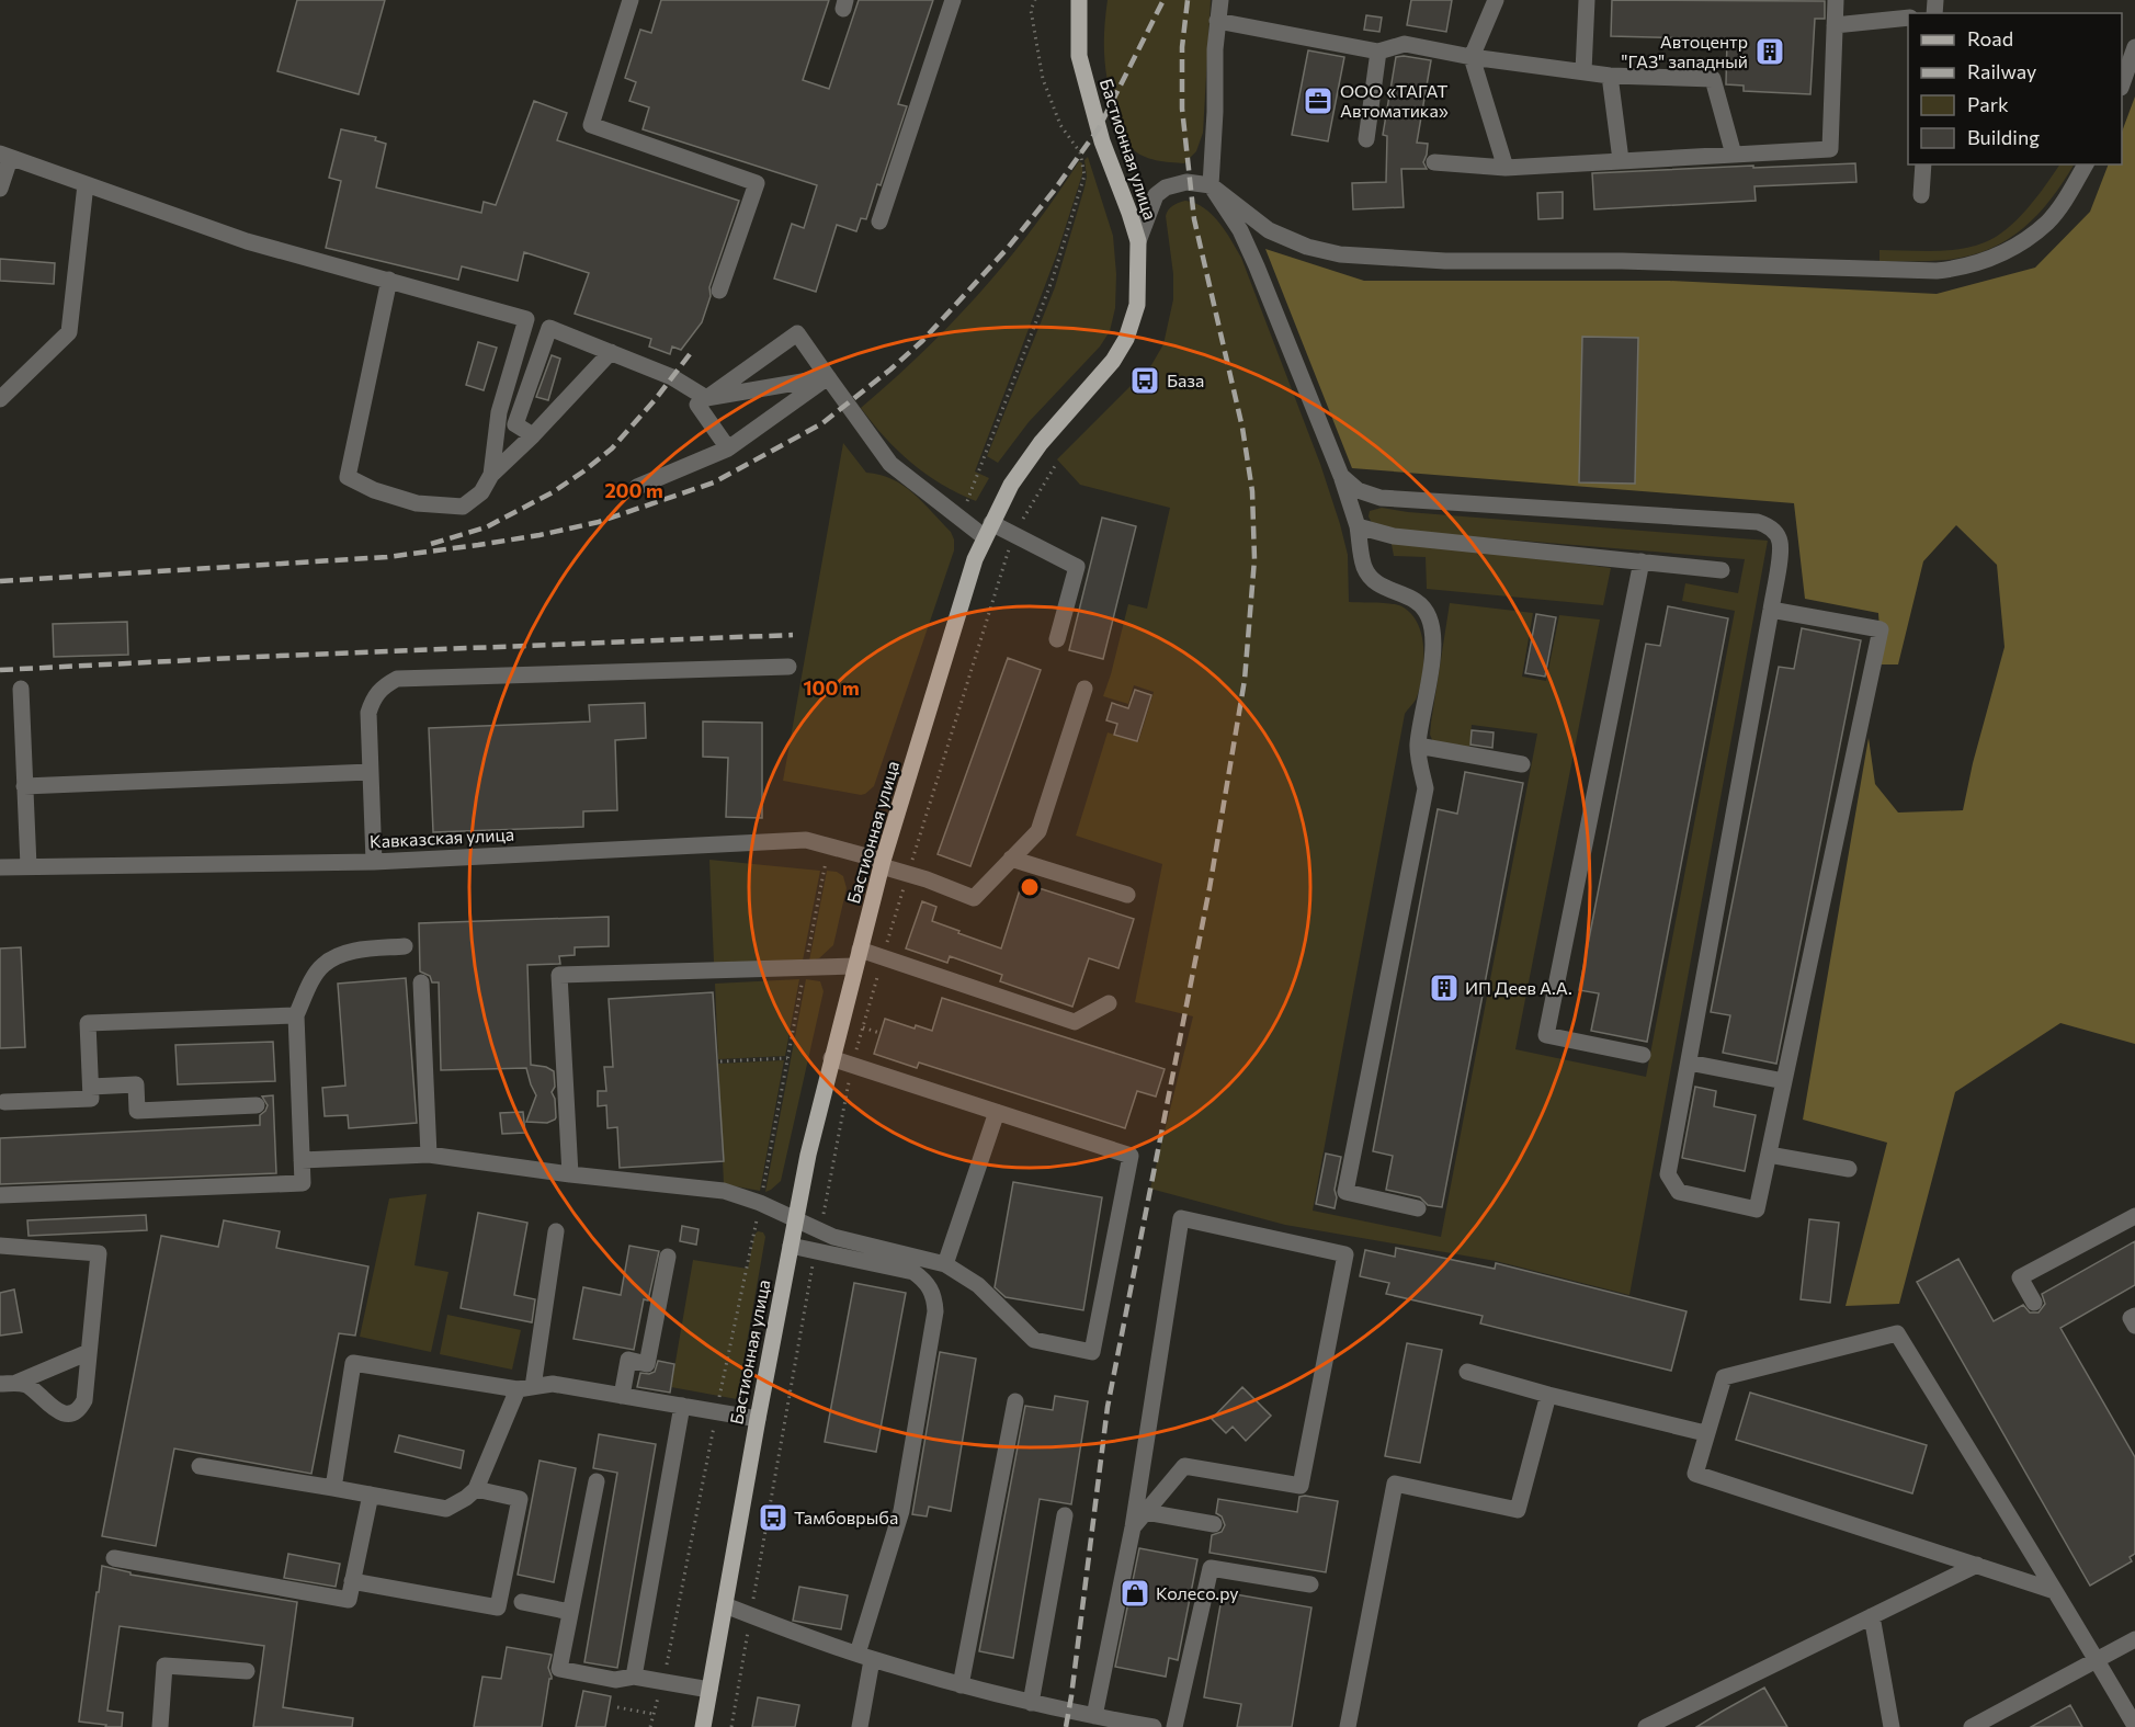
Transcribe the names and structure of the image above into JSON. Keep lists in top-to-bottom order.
{
  "streets": {
    "main road": ["Бастионная улица"],
    "street": ["Кавказская улица"]
  },
  "crossings": [
    ["Бастионная улица", "Кавказская улица"]
  ],
  "places": {
    "building": ["Автоцентр \"ГАЗ\" западный", "ИП Деев А.А."],
    "office": ["ООО «ТАГАТ Автоматика»"],
    "bus stop": ["База", "Тамбоврыба"],
    "shop": ["Колесо.ру"]
  },
  "legend": [
    "Road",
    "Railway",
    "Park",
    "Building"
  ],
  "rings": ["200 m", "100 m"]
}
